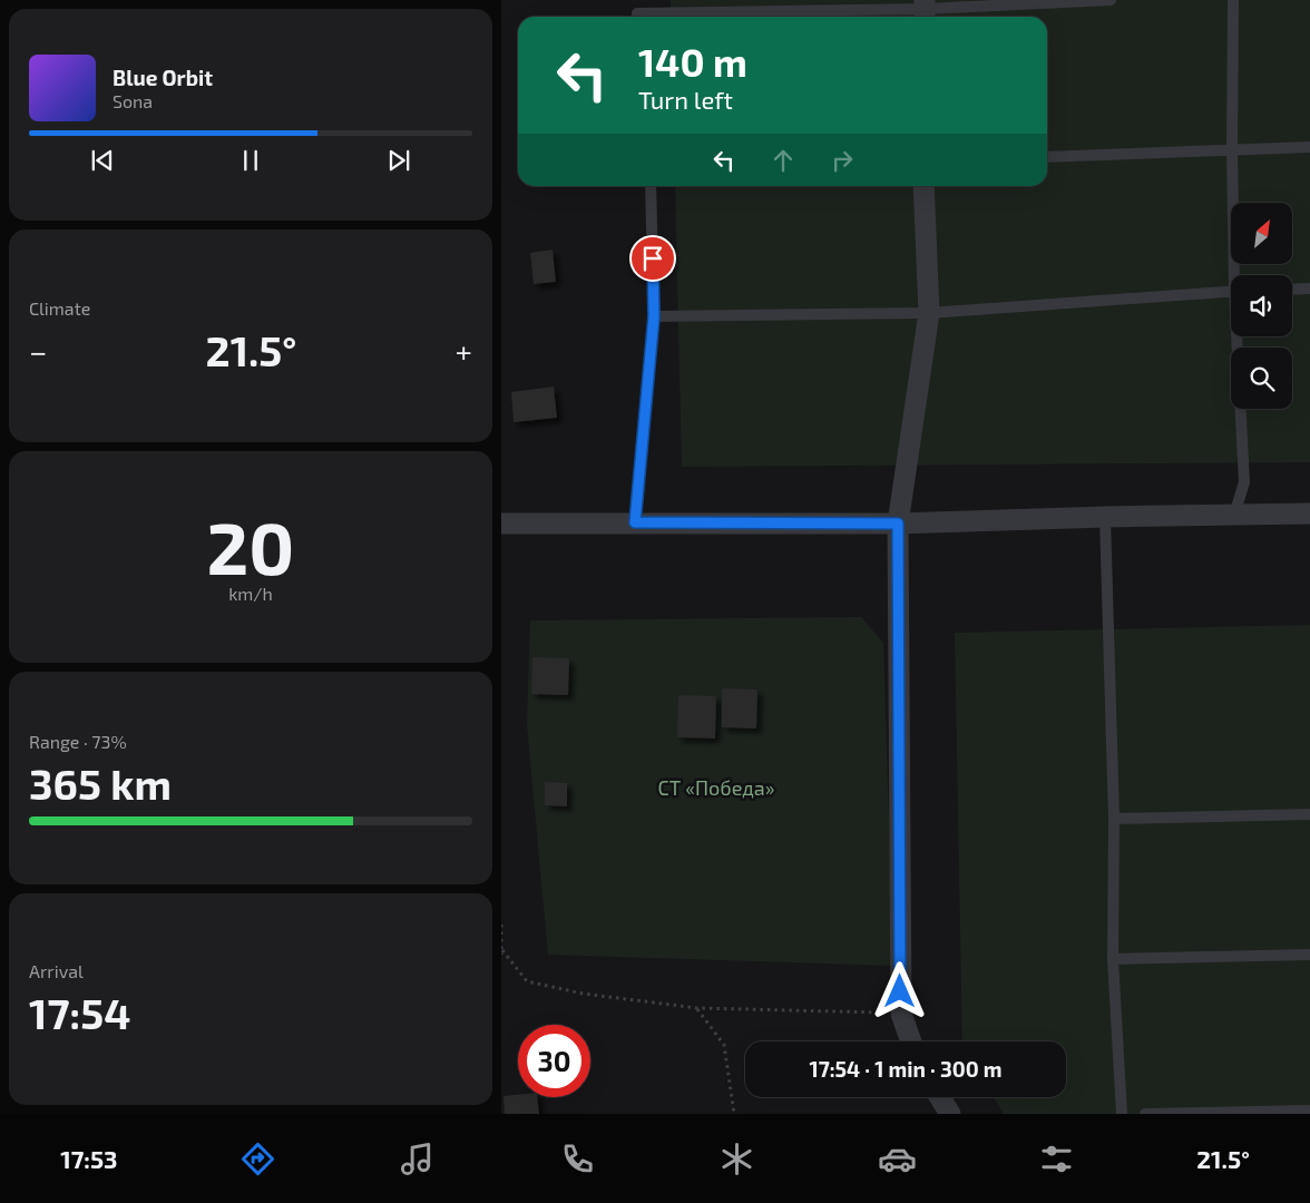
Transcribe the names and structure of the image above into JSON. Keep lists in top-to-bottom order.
{
  "parks": ["СТ «Победа»"],
  "north": "top right",
  "page": {
    "turn": ["140 m", "Turn left"],
    "song": ["Blue Orbit", "Sona"],
    "tile": [
      "Climate",
      ["20", "km/h"],
      ["Range · 73%", "365 km"],
      ["Arrival", "17:54"]
    ],
    "heat": ["−", "21.5°", "+"],
    "limit": "30",
    "trip": "17:54 · 1 min · 300 m",
    "tabs": ["17:53", "21.5°"]
  }
}
